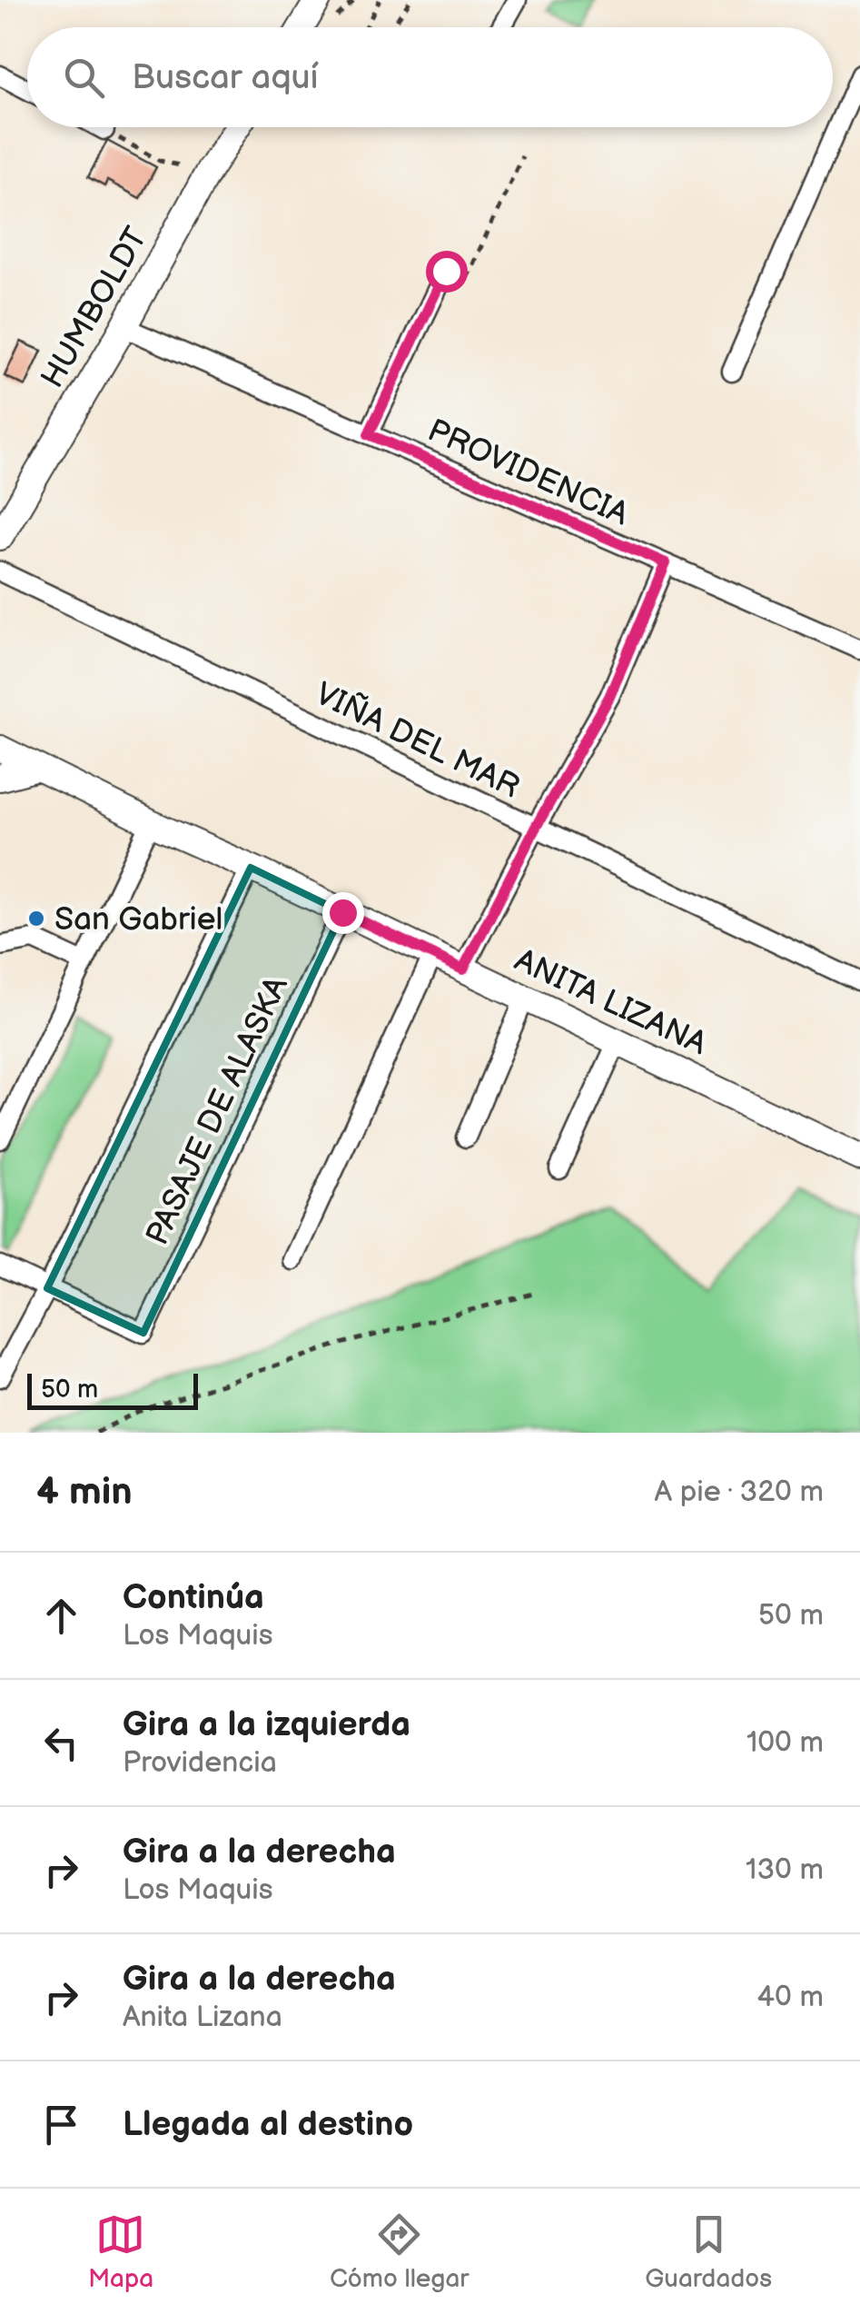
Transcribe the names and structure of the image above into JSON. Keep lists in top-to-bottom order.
{
  "streets": {
    "main road": ["HUMBOLDT", "ANITA LIZANA"],
    "street": ["PROVIDENCIA", "VIÑA DEL MAR", "PASAJE DE ALASKA"]
  },
  "crossings": [
    ["HUMBOLDT", "PROVIDENCIA"],
    ["ANITA LIZANA", "PASAJE DE ALASKA"]
  ],
  "places": ["San Gabriel"],
  "scale_bar": "50 m",
  "page": {
    "search": "Buscar aquí",
    "scale": "50 m",
    "heading": ["4 min", "A pie · 320 m"],
    "list": [
      ["Continúa", "Los Maquis", "50 m"],
      ["Gira a la izquierda", "Providencia", "100 m"],
      ["Gira a la derecha", "Los Maquis", "130 m"],
      ["Gira a la derecha", "Anita Lizana", "40 m"],
      "Llegada al destino"
    ],
    "nav": ["Mapa", "Cómo llegar", "Guardados"]
  }
}
